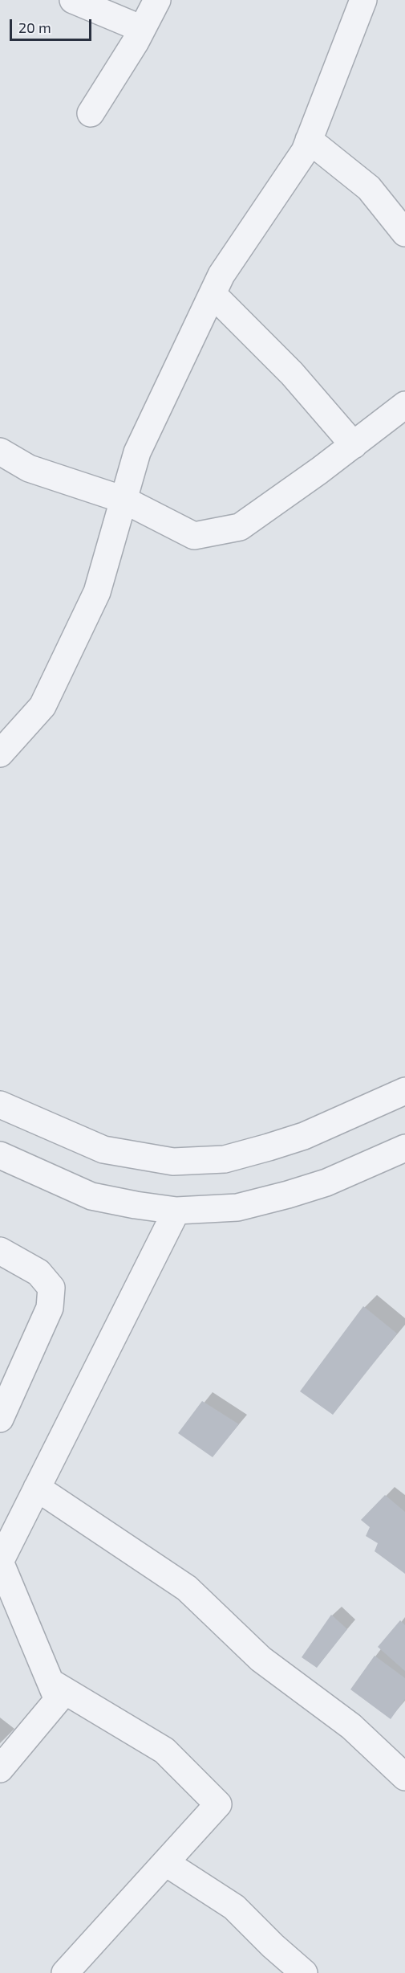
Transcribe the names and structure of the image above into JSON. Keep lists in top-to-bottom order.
{
  "scale_bar": "20 m"
}
